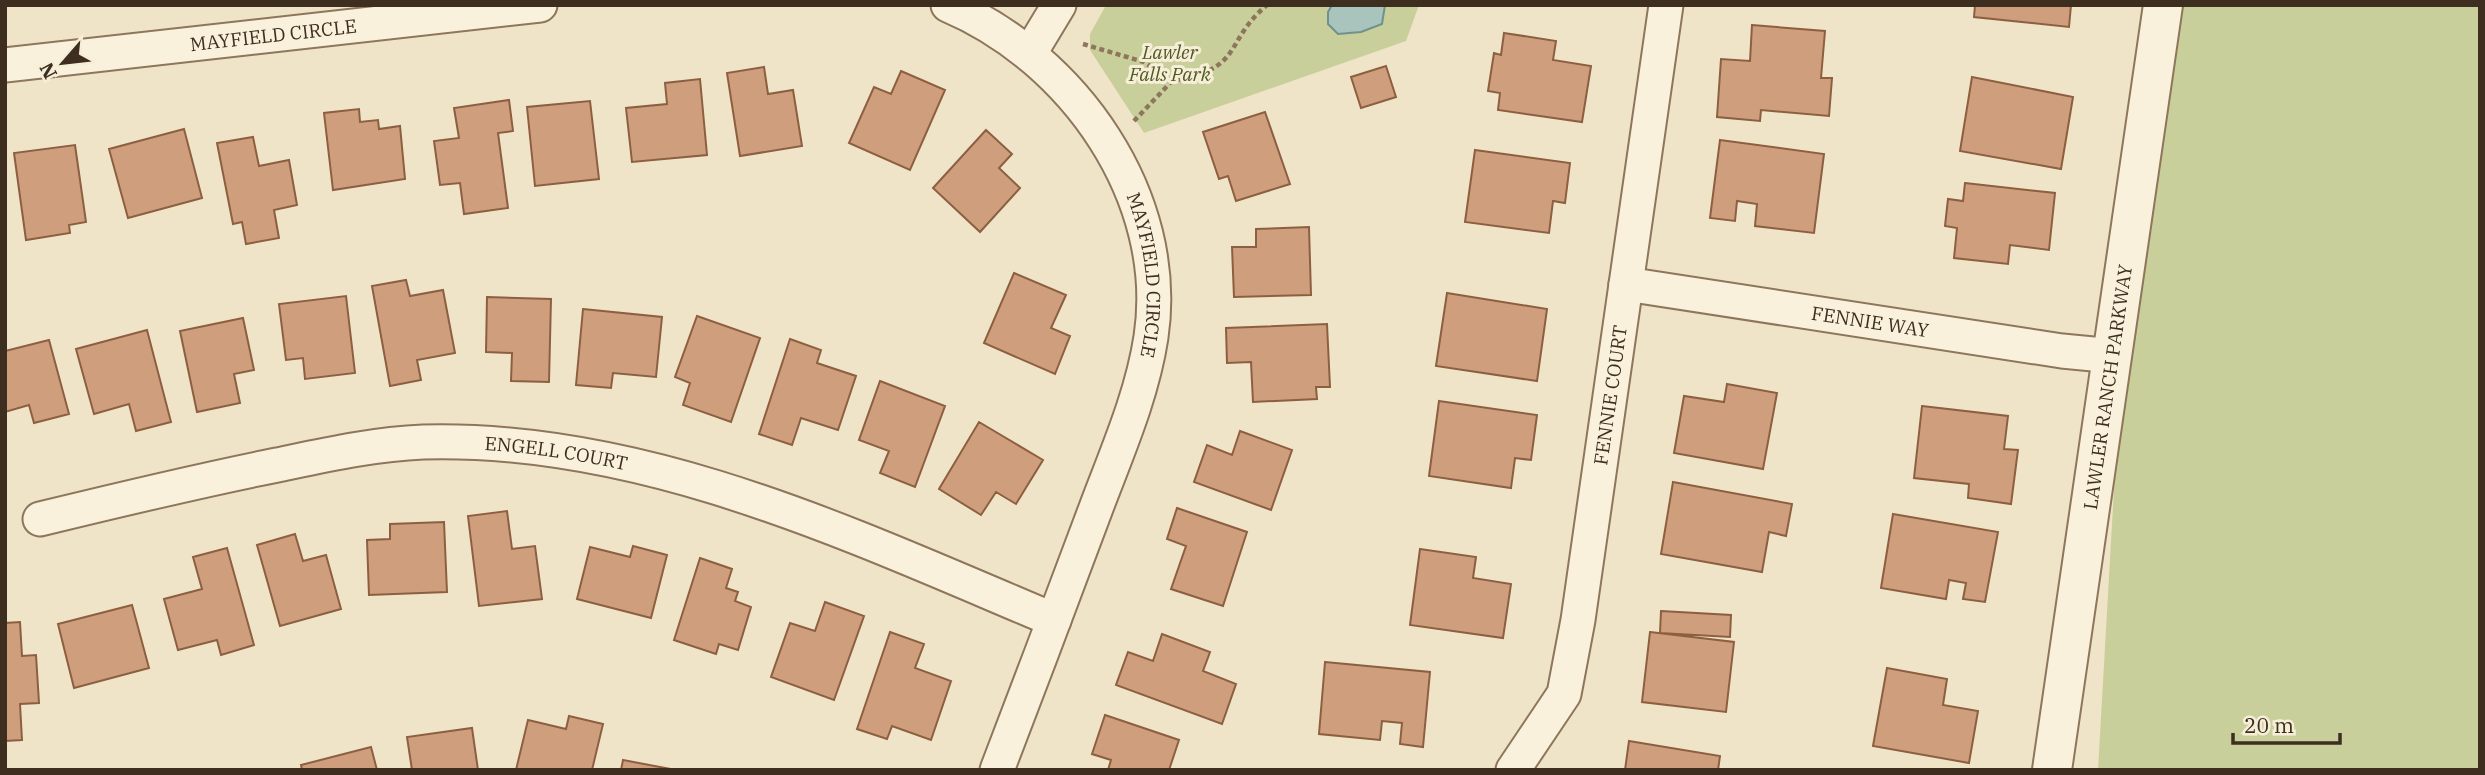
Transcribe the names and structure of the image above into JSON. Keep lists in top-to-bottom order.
{
  "streets": {
    "street": [
      "MAYFIELD CIRCLE",
      "FENNIE WAY",
      "LAWLER RANCH PARKWAY",
      "FENNIE COURT",
      "ENGELL COURT"
    ]
  },
  "crossings": [
    ["MAYFIELD CIRCLE", "ENGELL COURT"],
    ["FENNIE WAY", "LAWLER RANCH PARKWAY"],
    ["FENNIE WAY", "FENNIE COURT"]
  ],
  "parks": ["Lawler Falls Park"],
  "scale_bar": "20 m",
  "north": "bottom left"
}
